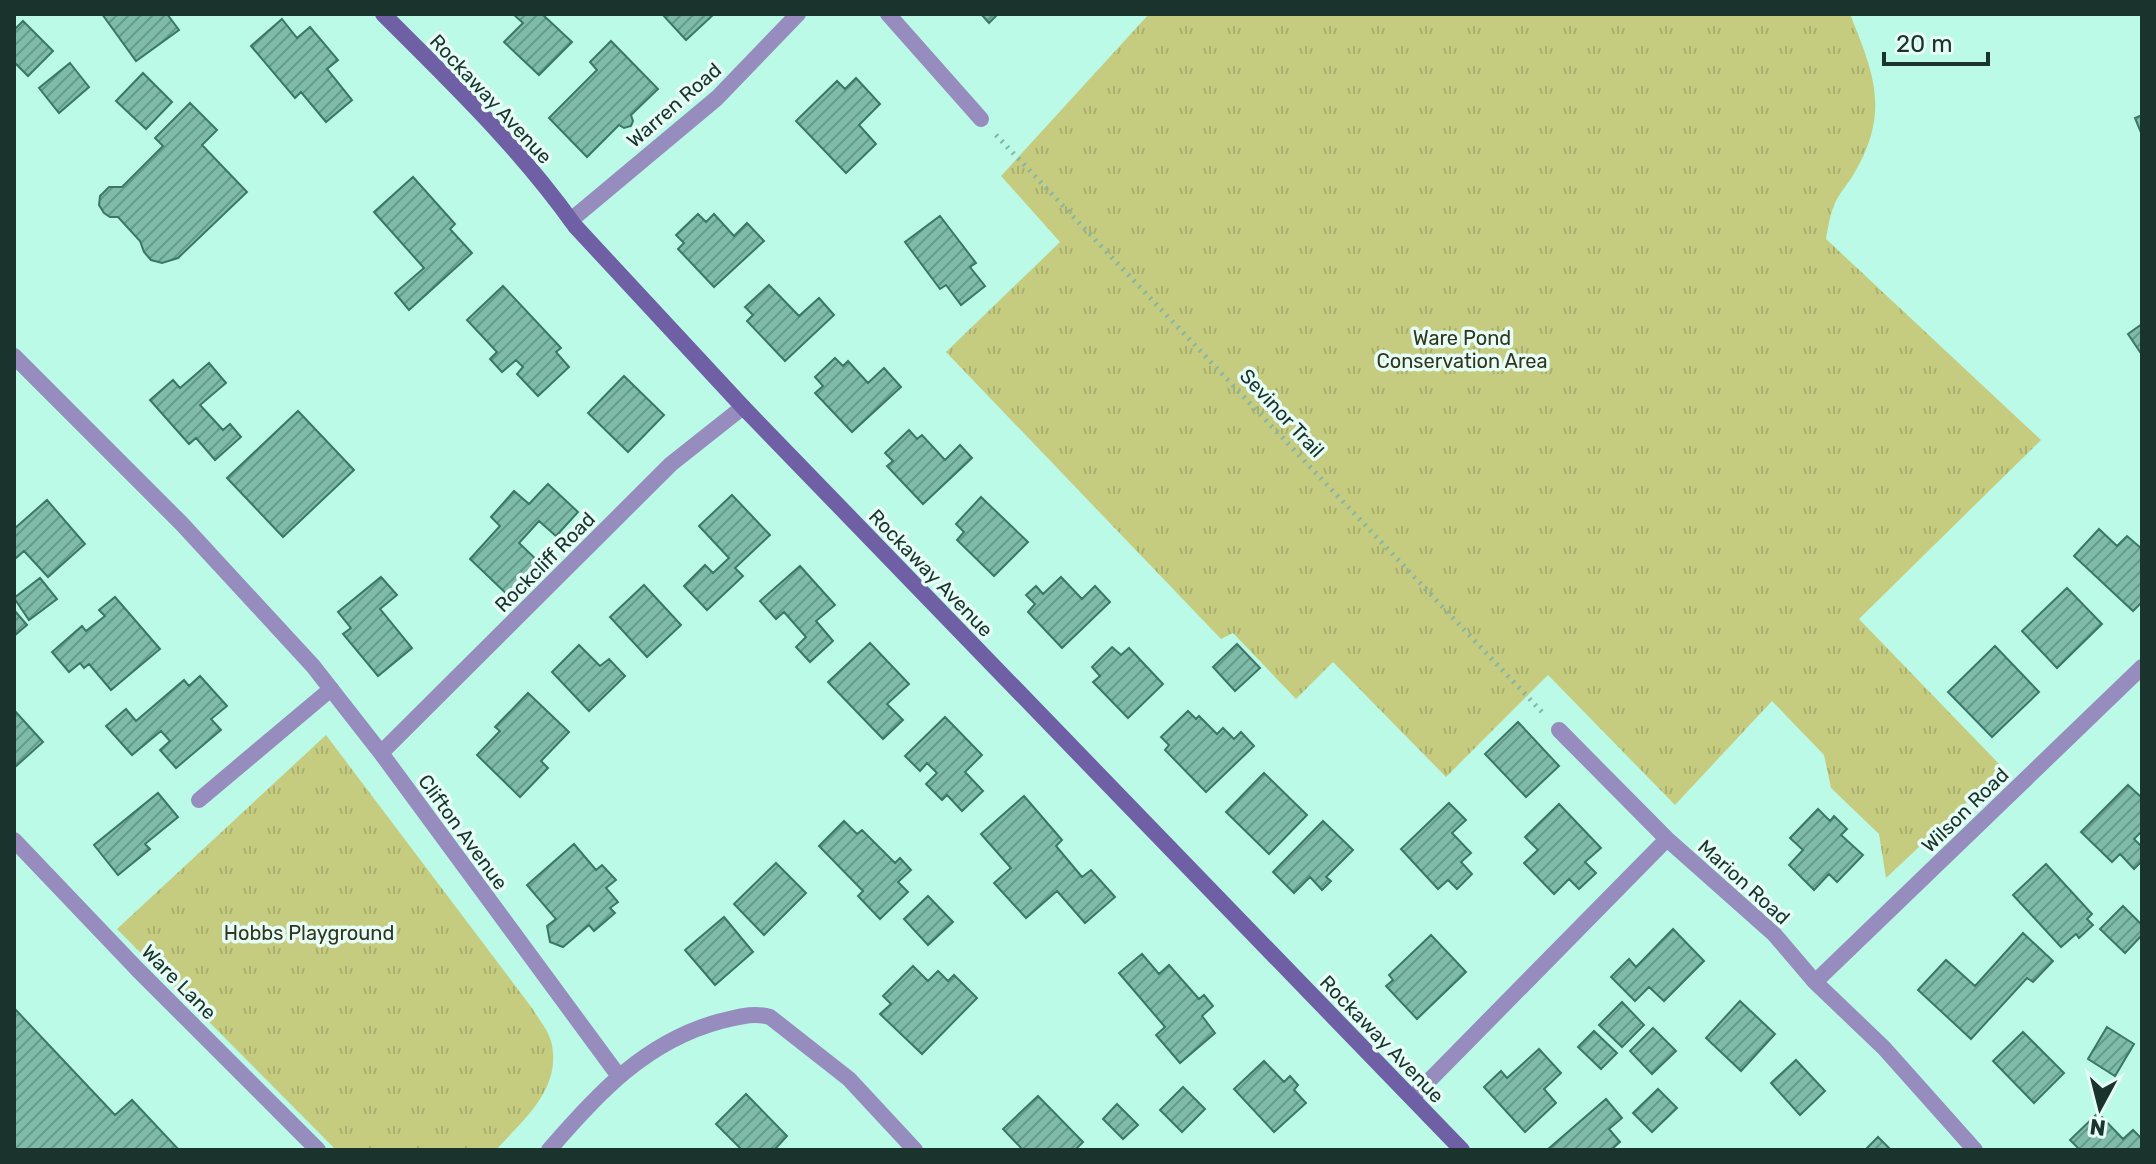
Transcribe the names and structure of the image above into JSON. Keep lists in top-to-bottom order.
{
  "streets": {
    "street": [
      "Rockaway Avenue",
      "Warren Road",
      "Rockcliff Road",
      "Wilson Road",
      "Clifton Avenue",
      "Marion Road",
      "Ware Lane"
    ],
    "path": ["Sevinor Trail"]
  },
  "crossings": [
    ["Rockaway Avenue", "Warren Road"],
    ["Rockaway Avenue", "Rockcliff Road"],
    ["Rockaway Avenue", "Marion Road"],
    ["Rockcliff Road", "Clifton Avenue"],
    ["Wilson Road", "Marion Road"]
  ],
  "parks": ["Ware Pond Conservation Area", "Hobbs Playground"],
  "scale_bar": "20 m",
  "north": "bottom"
}
